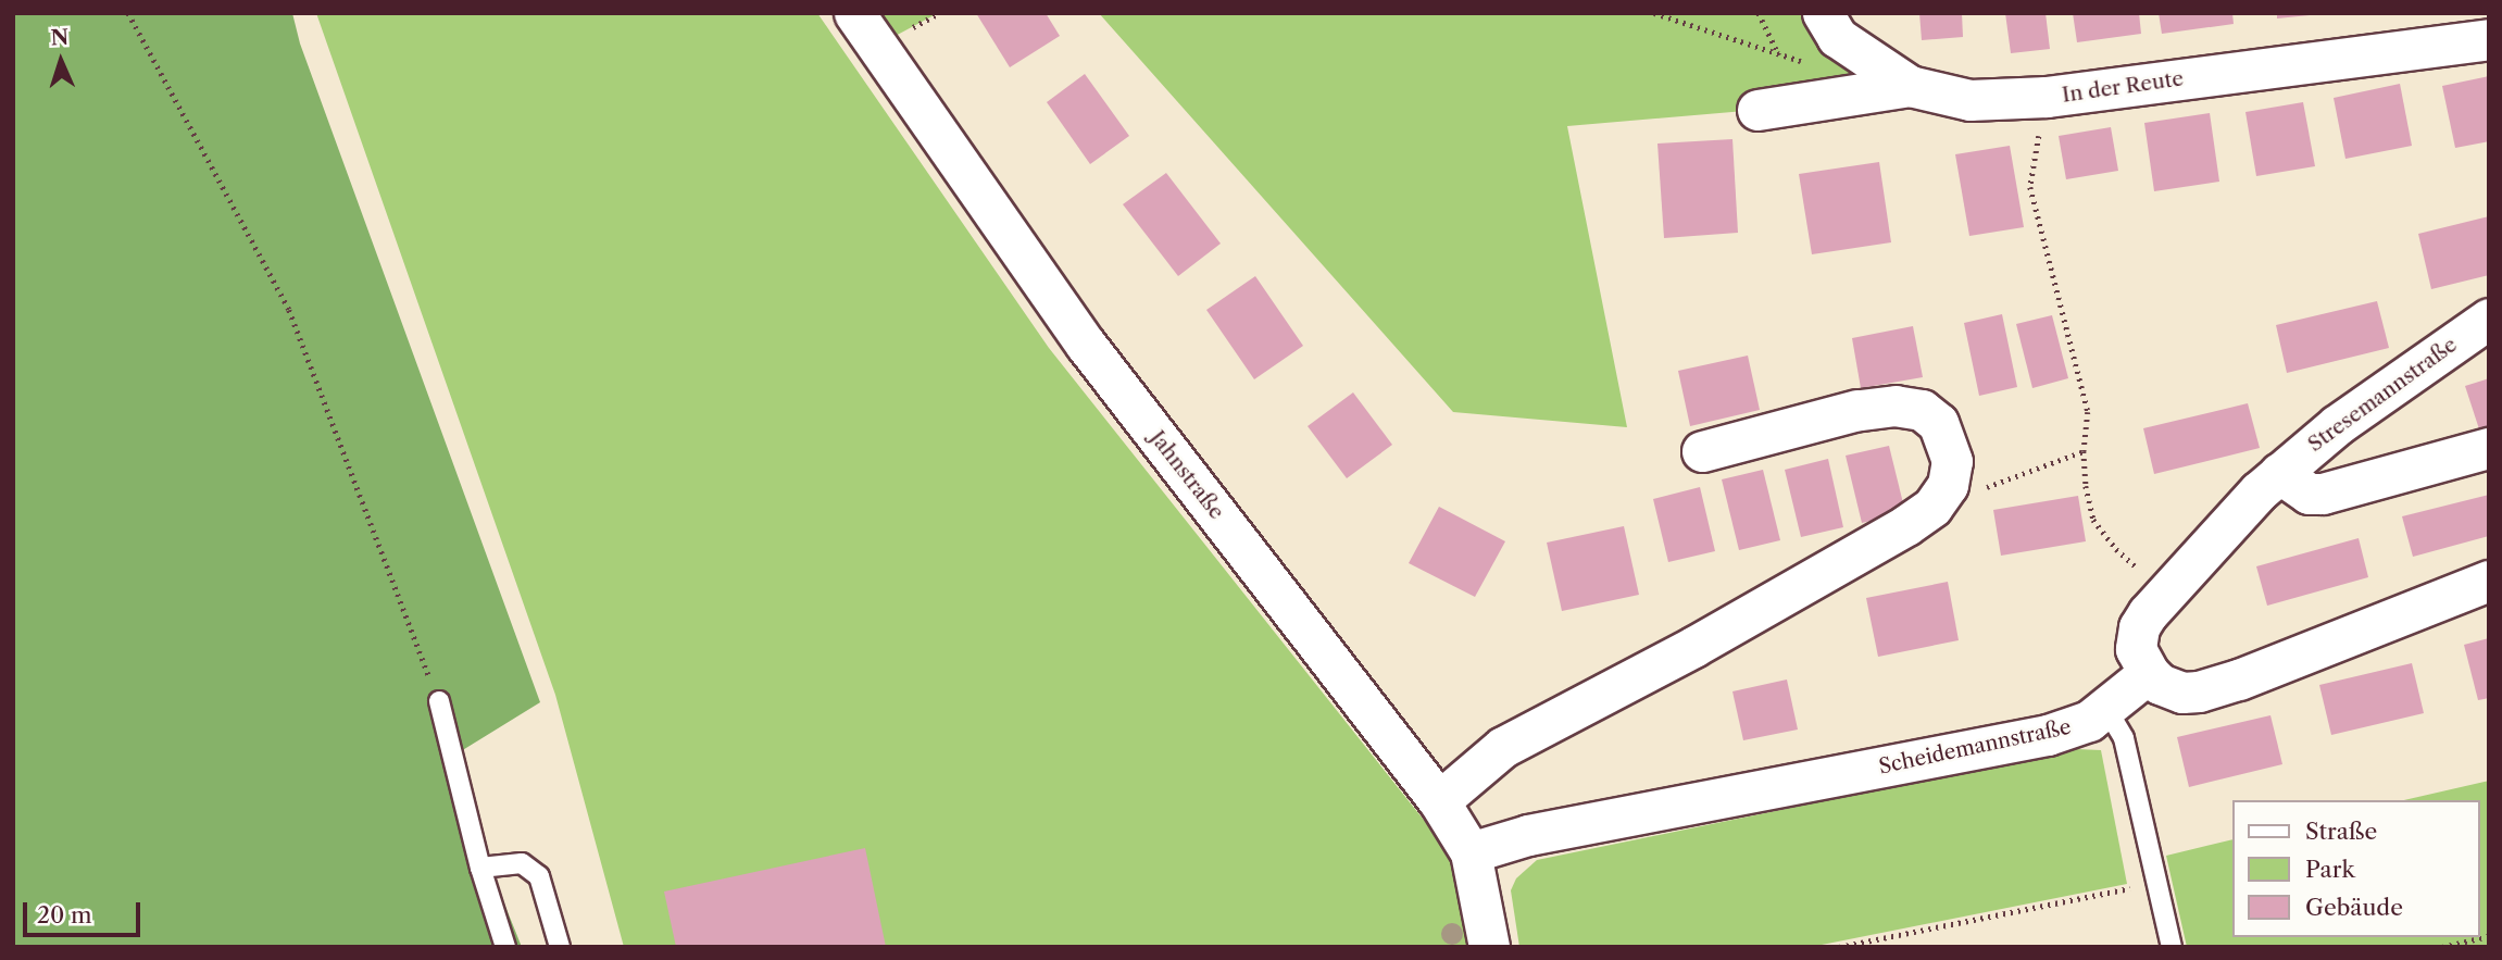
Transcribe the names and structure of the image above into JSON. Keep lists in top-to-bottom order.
{
  "streets": {
    "street": [
      "In der Reute",
      "Stresemannstraße",
      "Jahnstraße",
      "Scheidemannstraße"
    ]
  },
  "crossings": [
    ["Stresemannstraße", "Scheidemannstraße"],
    ["Jahnstraße", "Scheidemannstraße"]
  ],
  "legend": ["Straße", "Park", "Gebäude"],
  "scale_bar": "20 m",
  "north": "top"
}
